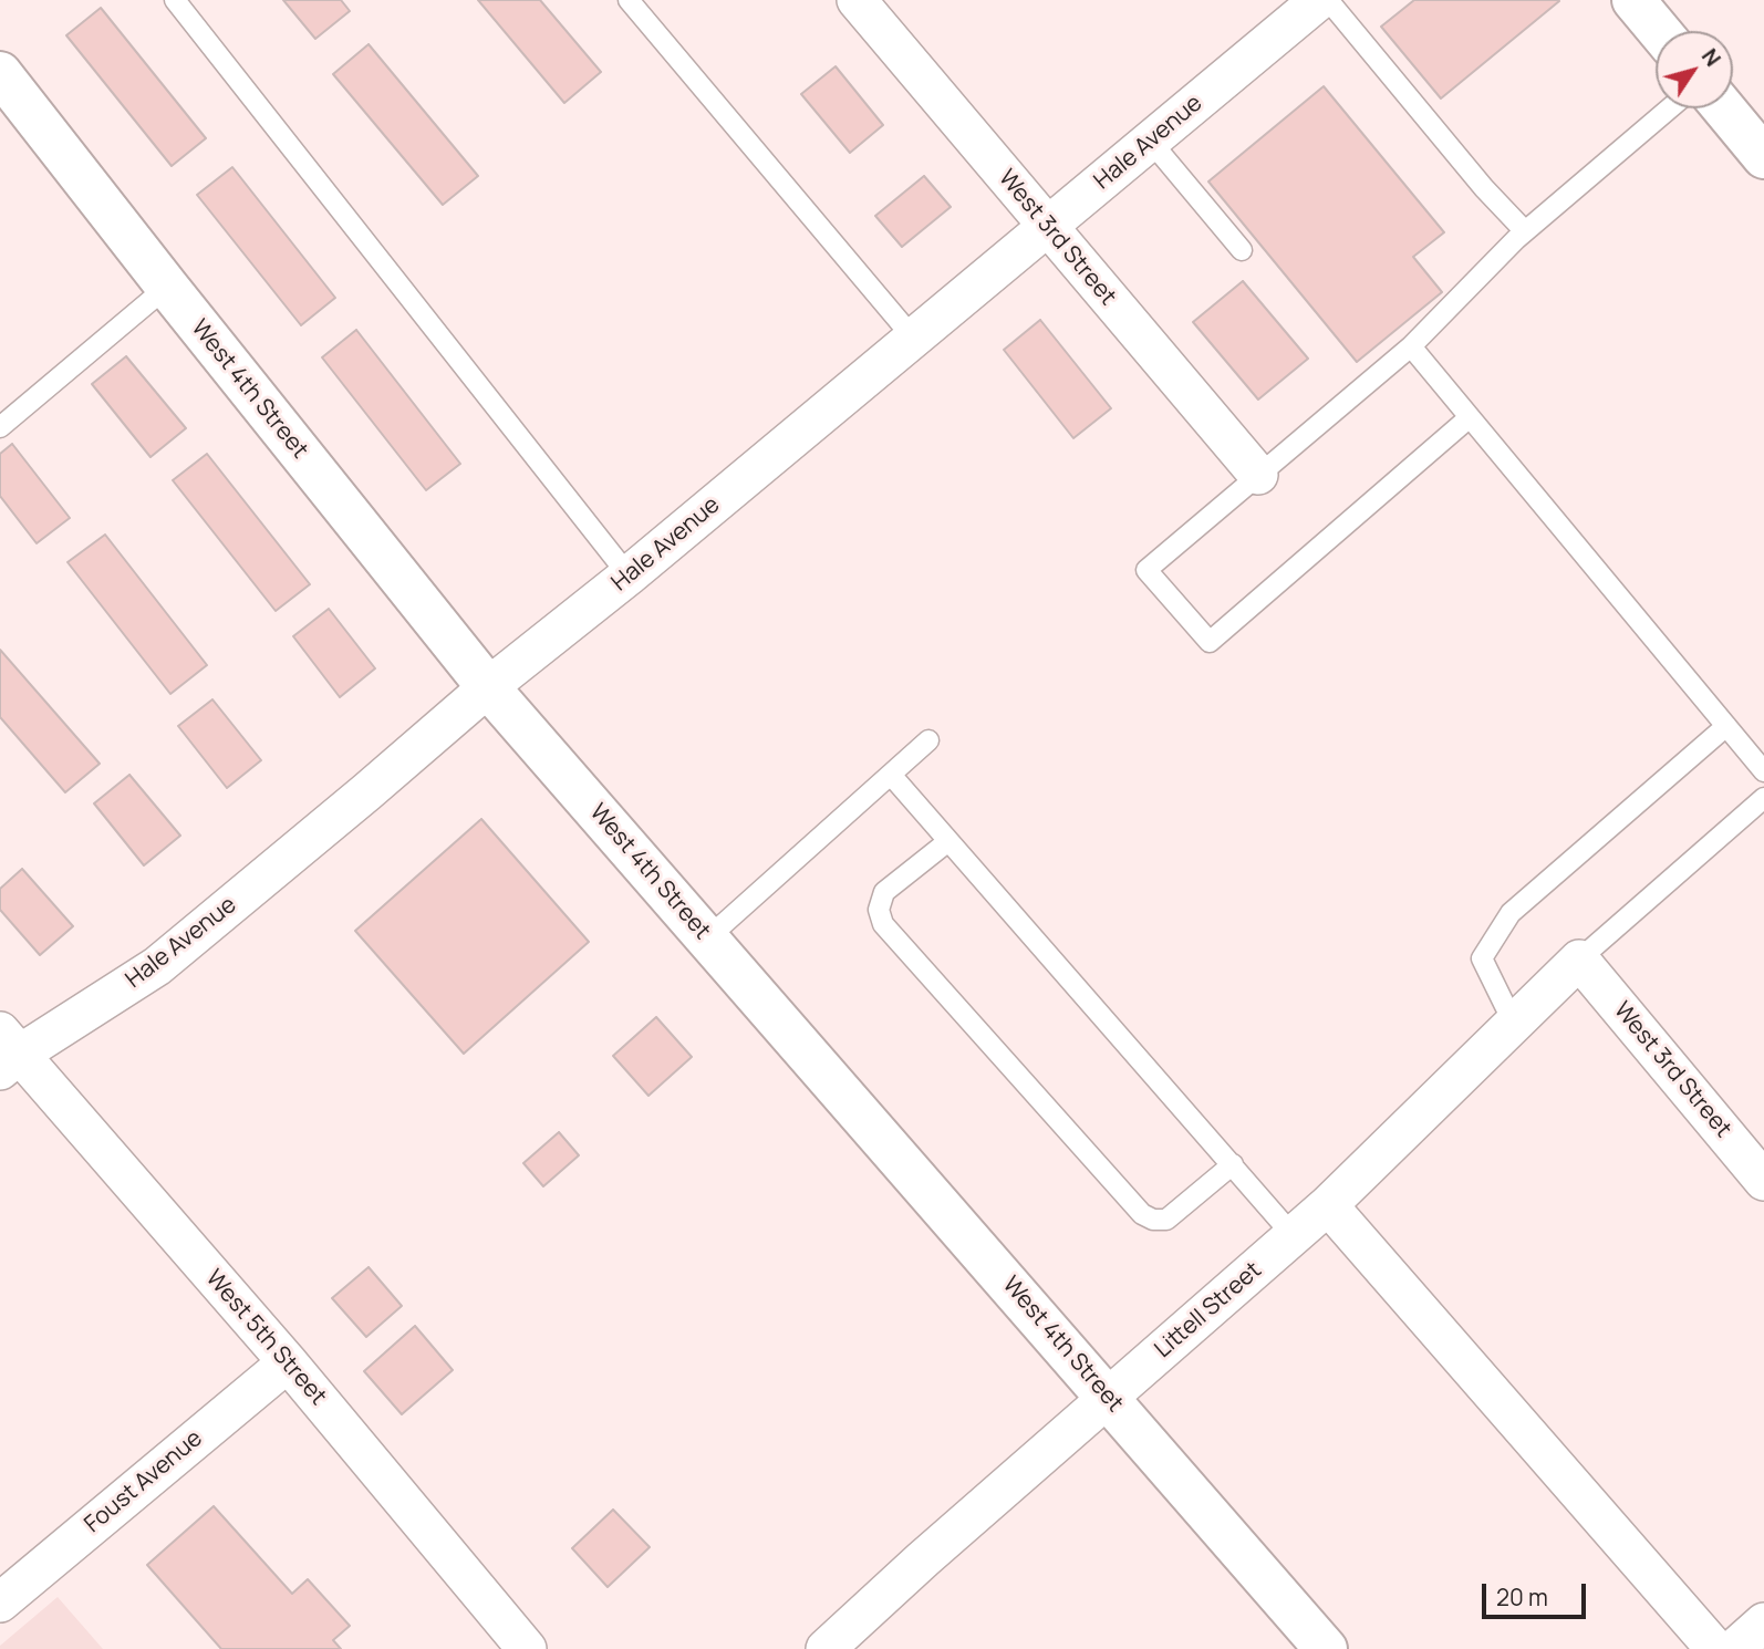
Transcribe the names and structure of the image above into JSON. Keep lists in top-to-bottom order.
{
  "streets": {
    "main road": ["West 4th Street"],
    "street": [
      "Hale Avenue",
      "West 3rd Street",
      "Littell Street",
      "West 5th Street",
      "Foust Avenue"
    ]
  },
  "crossings": [
    ["Hale Avenue", "West 3rd Street"],
    ["Hale Avenue", "West 4th Street"],
    ["Hale Avenue", "West 5th Street"],
    ["West 3rd Street", "Littell Street"],
    ["West 4th Street", "Littell Street"],
    ["West 5th Street", "Foust Avenue"]
  ],
  "scale_bar": "20 m",
  "north": "top right"
}
